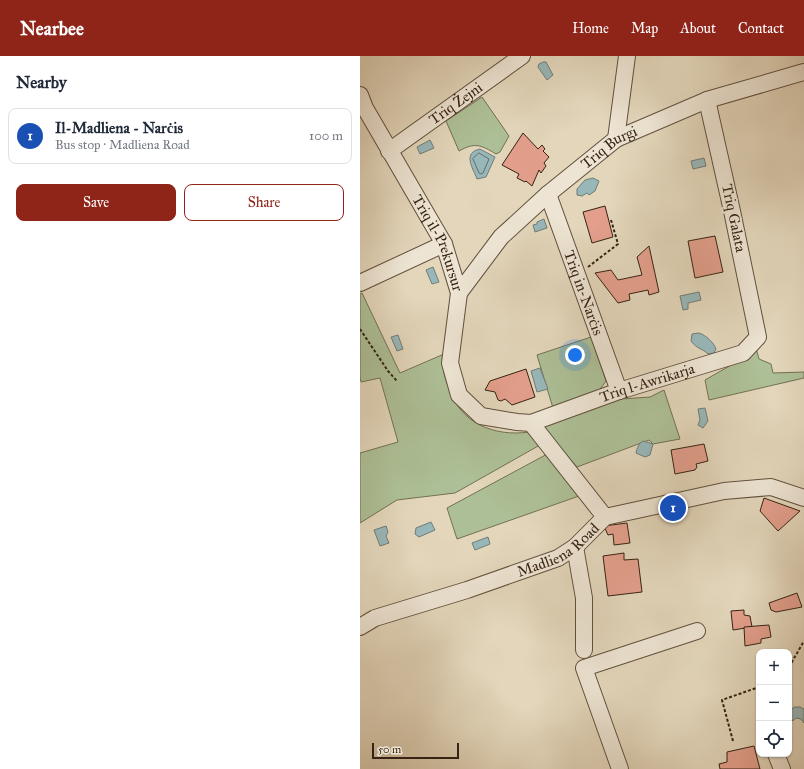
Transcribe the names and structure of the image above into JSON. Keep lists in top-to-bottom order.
{
  "streets": {
    "street": [
      "Triq Żejni",
      "Triq Burgi",
      "Triq Galata",
      "Triq il-Prekursur",
      "Triq in-Narċis",
      "Triq l-Awrikarja",
      "Madliena Road"
    ]
  },
  "crossings": [
    ["Triq Żejni", "Triq il-Prekursur"],
    ["Triq Burgi", "Triq Galata"],
    ["Triq Burgi", "Triq il-Prekursur"],
    ["Triq Burgi", "Triq in-Narċis"],
    ["Triq Galata", "Triq l-Awrikarja"],
    ["Triq il-Prekursur", "Triq l-Awrikarja"],
    ["Triq in-Narċis", "Triq l-Awrikarja"]
  ],
  "scale_bar": "50 m",
  "page": {
    "header": "Nearbee",
    "nav": [
      "Home",
      "Map",
      "About",
      "Contact"
    ],
    "heading": "Nearby",
    "list": [
      {
        "mark": "1",
        "name": "Il-Madliena - Narċis",
        "note": "Bus stop · Madliena Road",
        "value": "100 m"
      }
    ],
    "buttons": ["Save", "Share"],
    "pins": "1",
    "map_buttons": ["+", "−"],
    "scale": "50 m"
  }
}
